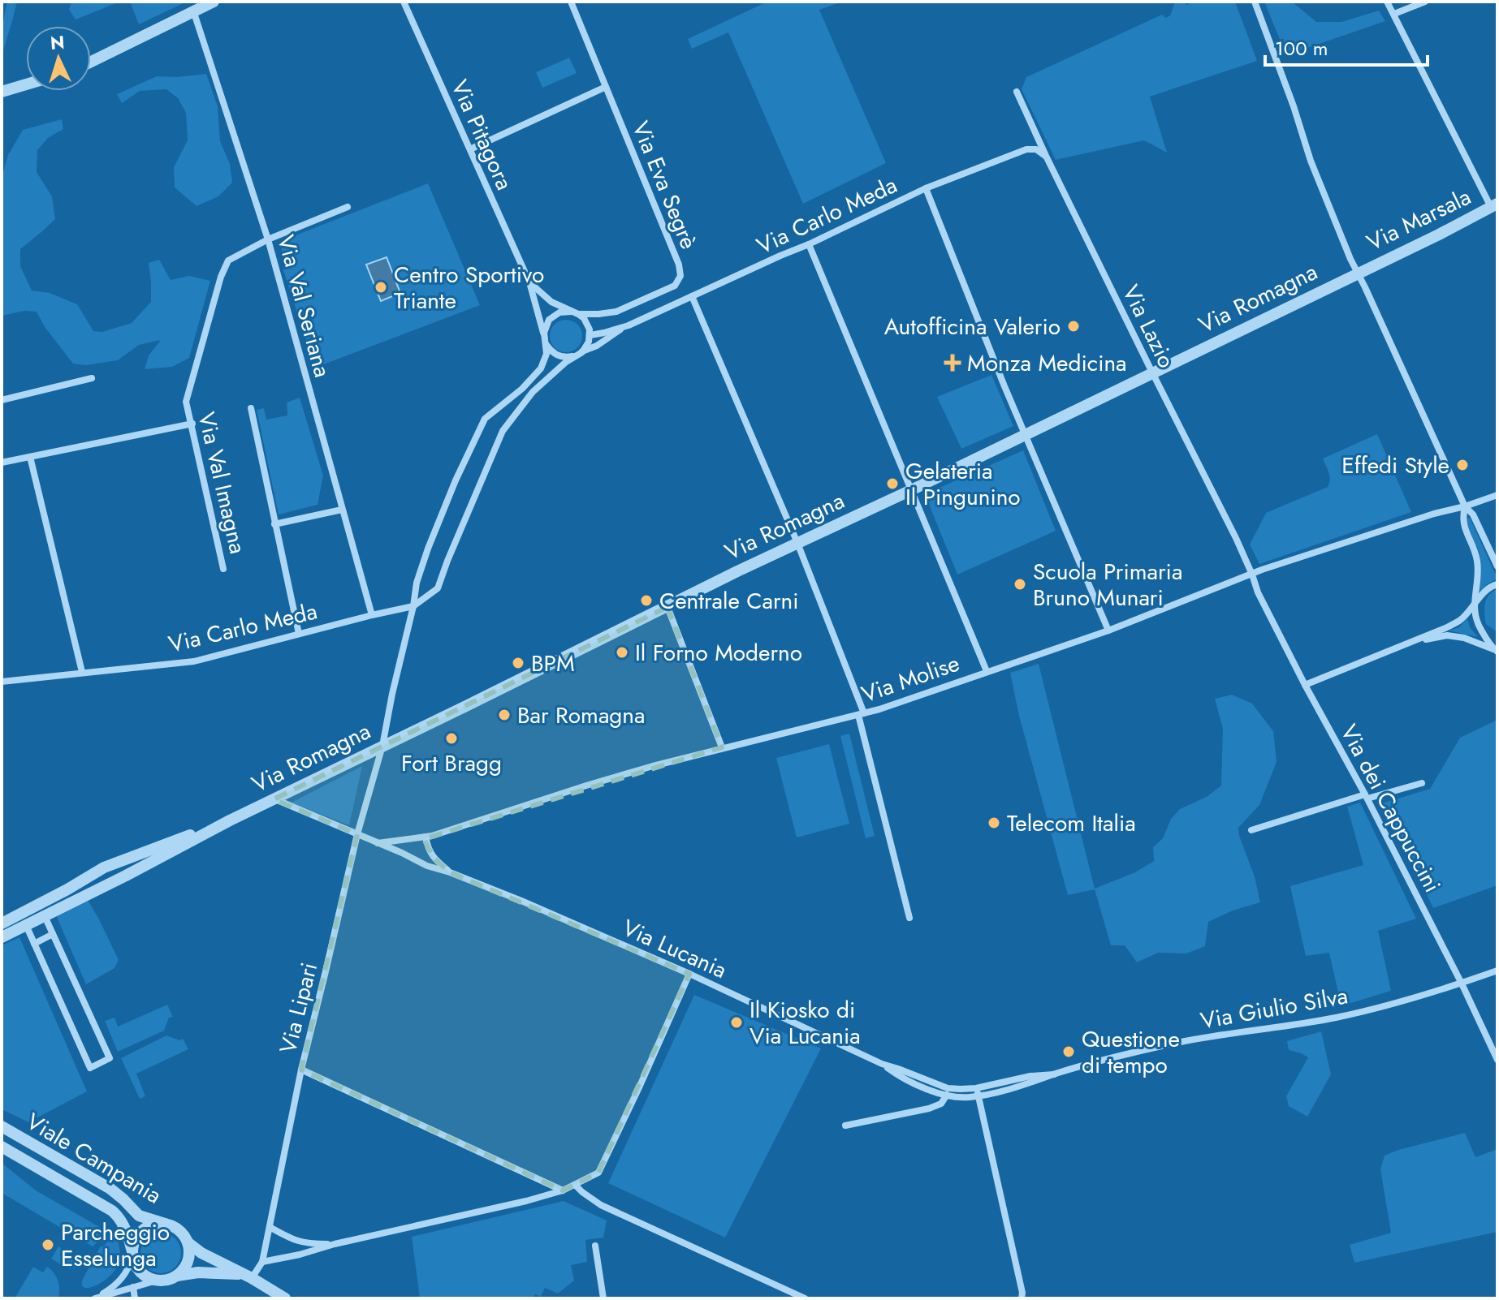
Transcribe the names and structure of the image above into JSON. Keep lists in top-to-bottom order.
{
  "streets": {
    "street": [
      "Via Pitagora",
      "Via Eva Segrè",
      "Via Carlo Meda",
      "Via Marsala",
      "Via Romagna",
      "Via Val Seriana",
      "Via Lazio",
      "Via Val Imagna",
      "Via Molise",
      "Via dei Cappuccini",
      "Via Lucania",
      "Via Lipari",
      "Via Giulio Silva",
      "Viale Campania"
    ]
  },
  "crossings": [
    ["Via Pitagora", "Via Eva Segrè"],
    ["Via Pitagora", "Via Carlo Meda"],
    ["Via Eva Segrè", "Via Carlo Meda"],
    ["Via Carlo Meda", "Via Val Seriana"],
    ["Via Carlo Meda", "Via Lazio"],
    ["Via Marsala", "Via Romagna"],
    ["Via Romagna", "Via Lazio"],
    ["Via Romagna", "Via Lipari"],
    ["Via Val Seriana", "Via Val Imagna"],
    ["Via Lazio", "Via Molise"],
    ["Via Lazio", "Via dei Cappuccini"],
    ["Via Molise", "Via dei Cappuccini"],
    ["Via Molise", "Via Lucania"],
    ["Via dei Cappuccini", "Via Giulio Silva"],
    ["Via Lucania", "Via Giulio Silva"]
  ],
  "places": {
    "other": [
      "Centro Sportivo Triante",
      "Autofficina Valerio",
      "Effedi Style",
      "Gelateria Il Pingunino",
      "Scuola Primaria Bruno Munari",
      "Centrale Carni",
      "Il Forno Moderno",
      "BPM",
      "Bar Romagna",
      "Fort Bragg",
      "Telecom Italia",
      "Il Kiosko di Via Lucania",
      "Questione di tempo",
      "Parcheggio Esselunga"
    ],
    "health": ["Monza Medicina"]
  },
  "scale_bar": "100 m",
  "north": "top"
}
